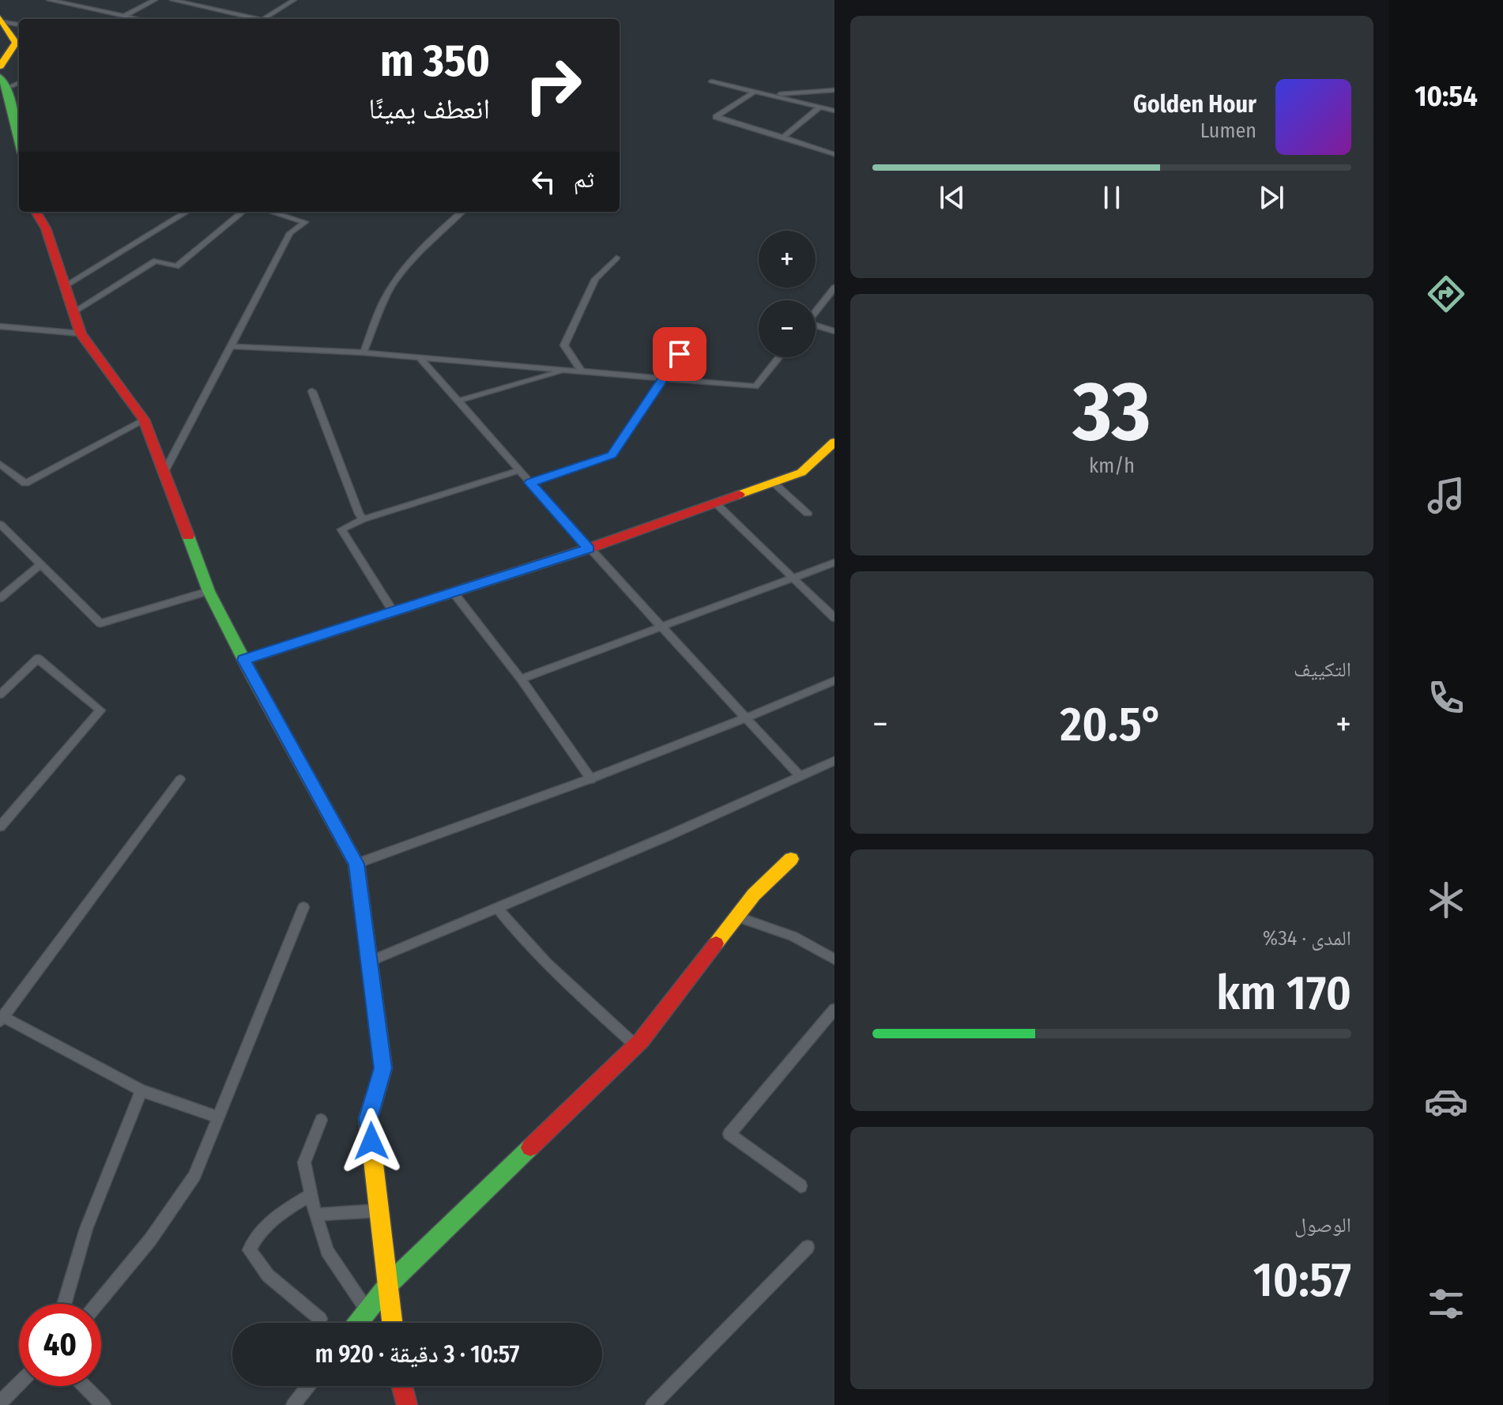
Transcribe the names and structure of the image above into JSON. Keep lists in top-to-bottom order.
{
  "page": {
    "tabs": "10:54",
    "turn": ["350 m", "انعطف يمينًا"],
    "song": ["Golden Hour", "Lumen"],
    "then": "ثم",
    "map_buttons": ["+", "−"],
    "tile": [
      ["33", "km/h"],
      "التكييف",
      ["المدى · 34%", "170 km"],
      ["الوصول", "10:57"]
    ],
    "heat": ["−", "20.5°", "+"],
    "limit": "40",
    "trip": "10:57 · 3 دقيقة · 920 m"
  }
}
